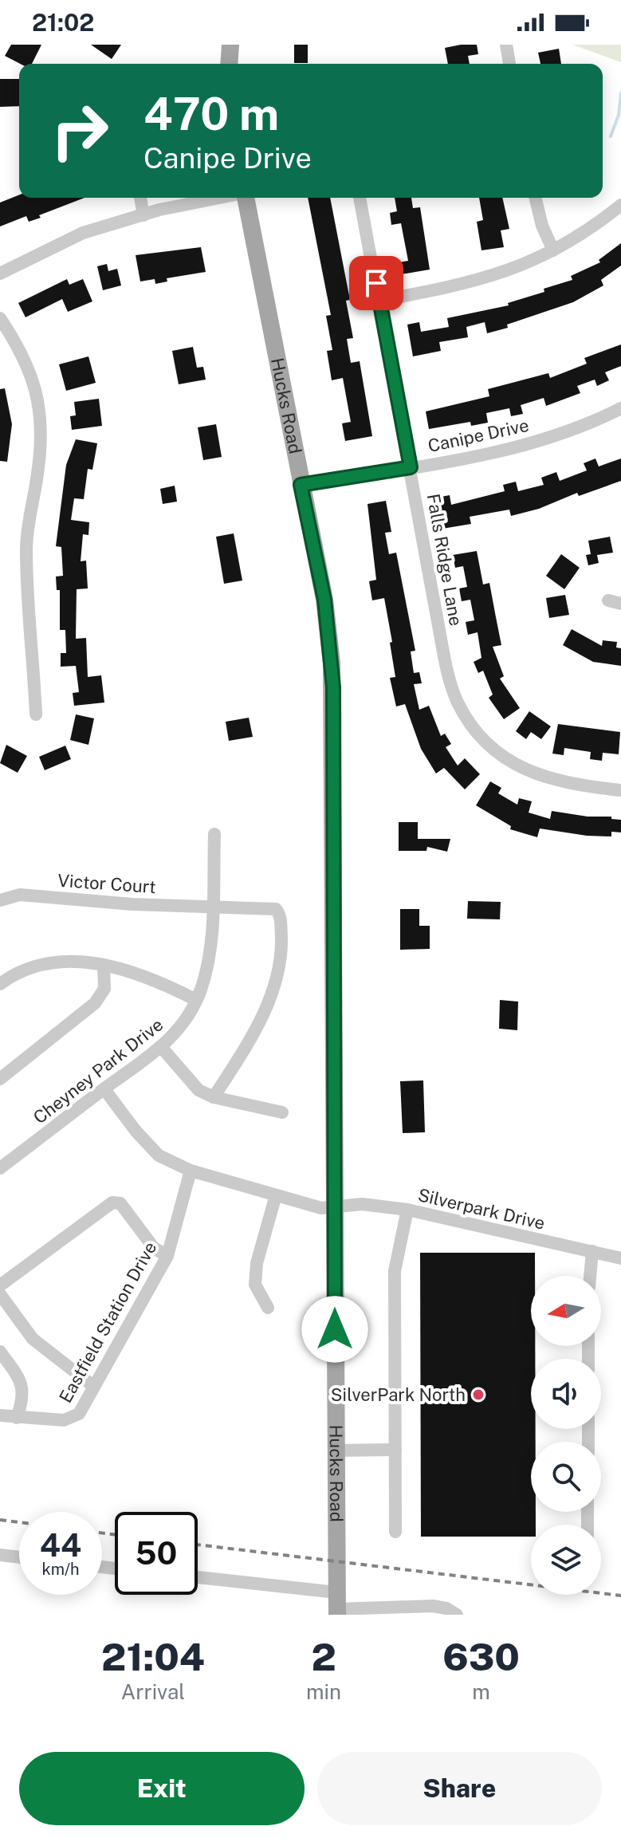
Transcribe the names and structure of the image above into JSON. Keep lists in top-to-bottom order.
{
  "streets": {
    "main road": ["Hucks Road"],
    "street": [
      "Canipe Drive",
      "Falls Ridge Lane",
      "Victor Court",
      "Cheyney Park Drive",
      "Silverpark Drive",
      "Eastfield Station Drive"
    ]
  },
  "crossings": [
    ["Hucks Road", "Canipe Drive"],
    ["Hucks Road", "Silverpark Drive"],
    ["Canipe Drive", "Falls Ridge Lane"],
    ["Victor Court", "Cheyney Park Drive"],
    ["Cheyney Park Drive", "Silverpark Drive"],
    ["Silverpark Drive", "Eastfield Station Drive"]
  ],
  "places": ["SilverPark North"],
  "north": "left",
  "page": {
    "status": "21:02",
    "turn": ["470 m", "Canipe Drive"],
    "speed": "44 km/h",
    "limit": "50",
    "eta": [
      "21:04",
      "Arrival",
      "2",
      "min",
      "630",
      "m"
    ],
    "buttons": ["Exit", "Share"]
  }
}
